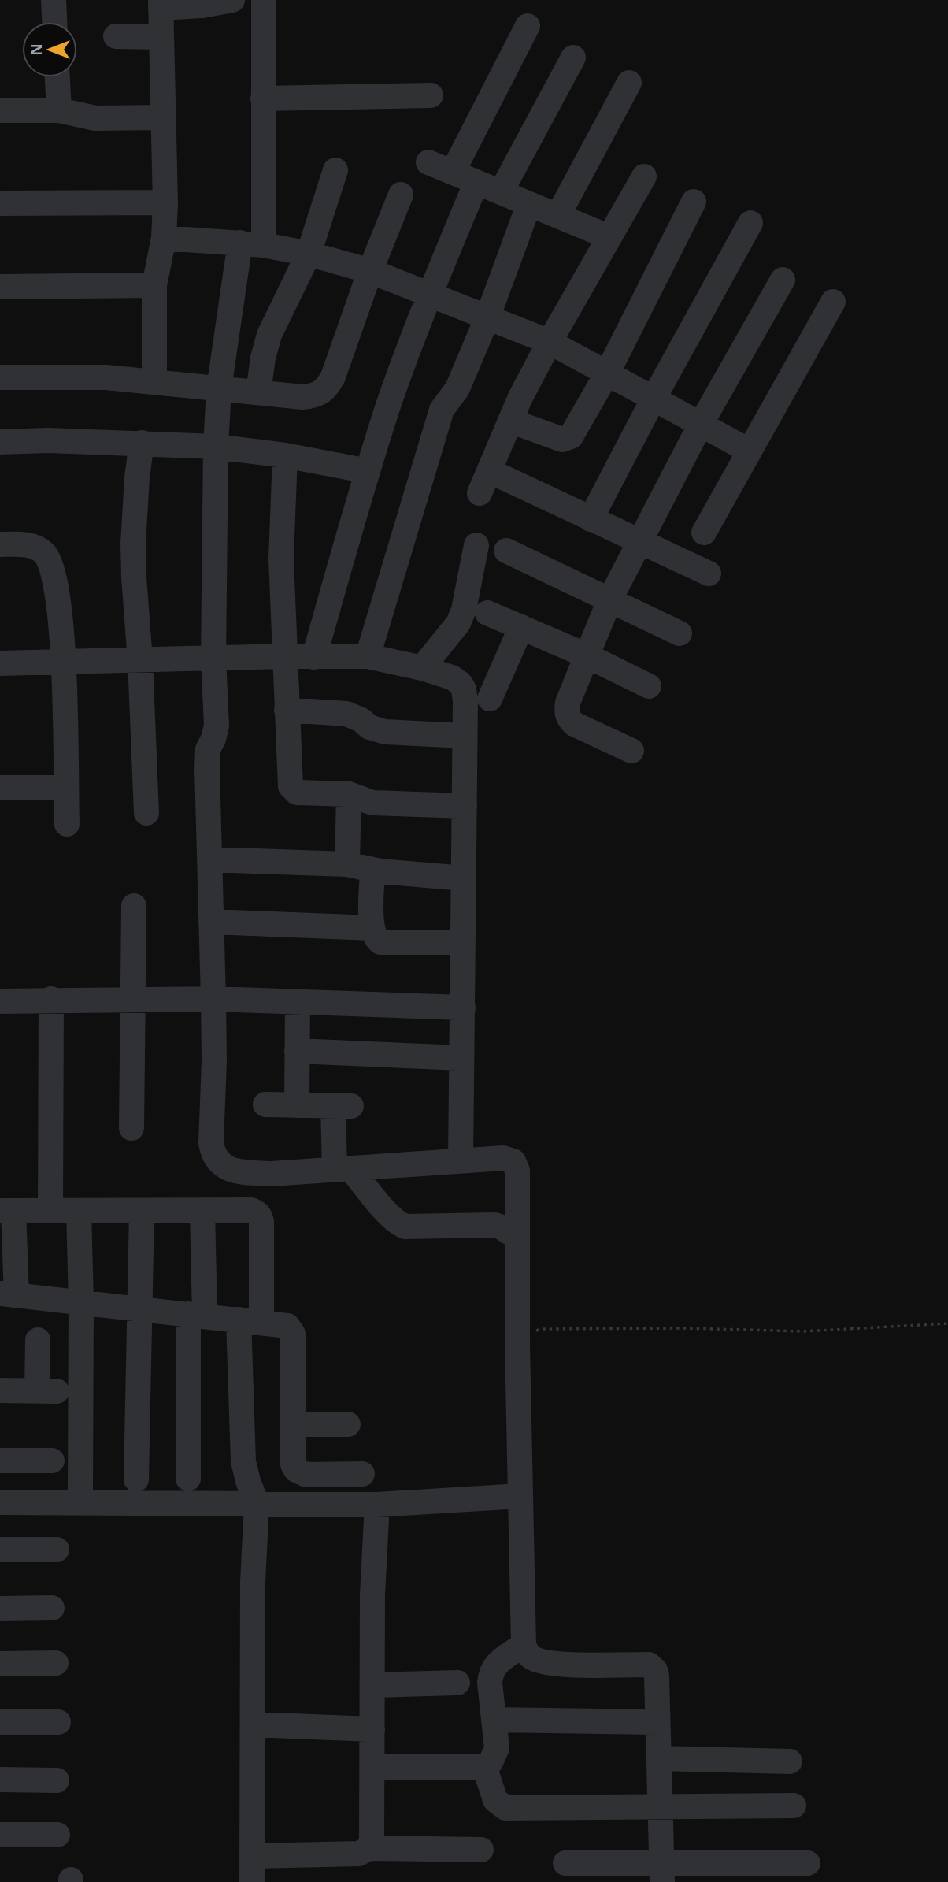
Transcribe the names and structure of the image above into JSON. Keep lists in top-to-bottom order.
{
  "north": "left"
}
